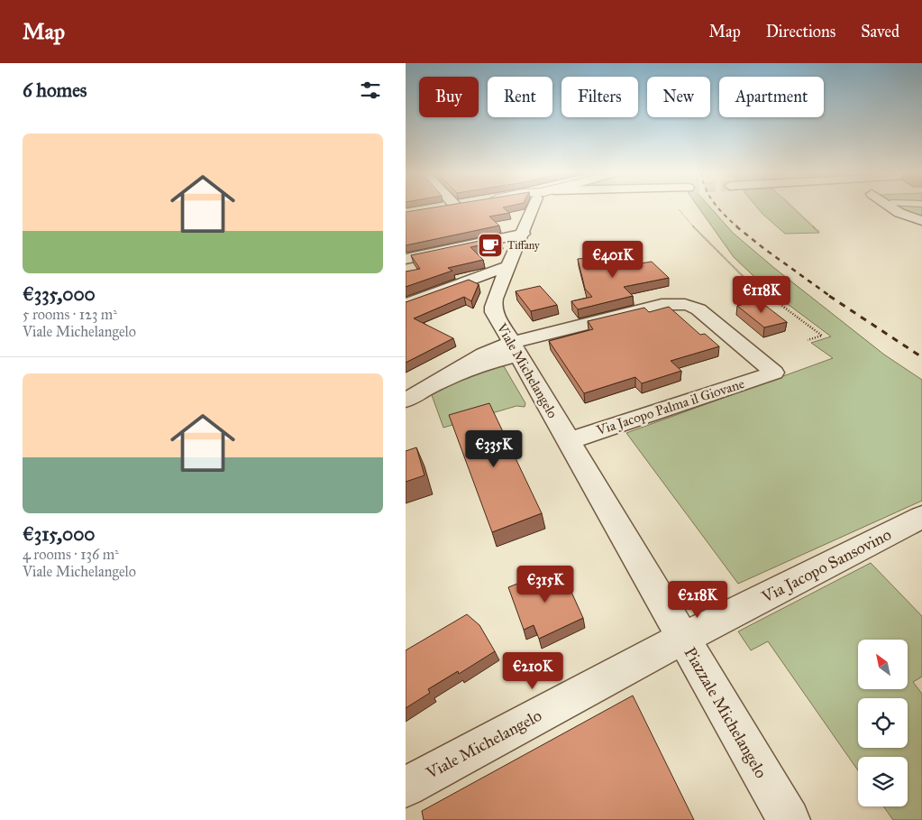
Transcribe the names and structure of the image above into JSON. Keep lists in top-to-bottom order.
{
  "streets": {
    "street": [
      "Viale Michelangelo",
      "Via Jacopo Palma il Giovane",
      "Via Jacopo Sansovino",
      "Piazzale Michelangelo"
    ]
  },
  "crossings": [
    ["Viale Michelangelo", "Via Jacopo Palma il Giovane"],
    ["Viale Michelangelo", "Via Jacopo Sansovino"],
    ["Viale Michelangelo", "Piazzale Michelangelo"],
    ["Via Jacopo Palma il Giovane", "Piazzale Michelangelo"],
    ["Via Jacopo Sansovino", "Piazzale Michelangelo"]
  ],
  "places": {
    "cafe": ["Tiffany"]
  },
  "north": "top left",
  "page": {
    "header": "Map",
    "nav": ["Map", "Directions", "Saved"],
    "heading": "6 homes",
    "chip": [
      "Buy",
      "Rent",
      "Filters",
      "New",
      "Apartment"
    ],
    "list": [
      {
        "name": "€335,000",
        "note": "5 rooms · 123 m² · Viale Michelangelo"
      },
      {
        "name": "€315,000",
        "note": "4 rooms · 136 m² · Viale Michelangelo"
      }
    ],
    "price": [
      "€401K",
      "€118K",
      "€335K",
      "€315K",
      "€218K",
      "€210K"
    ]
  }
}
